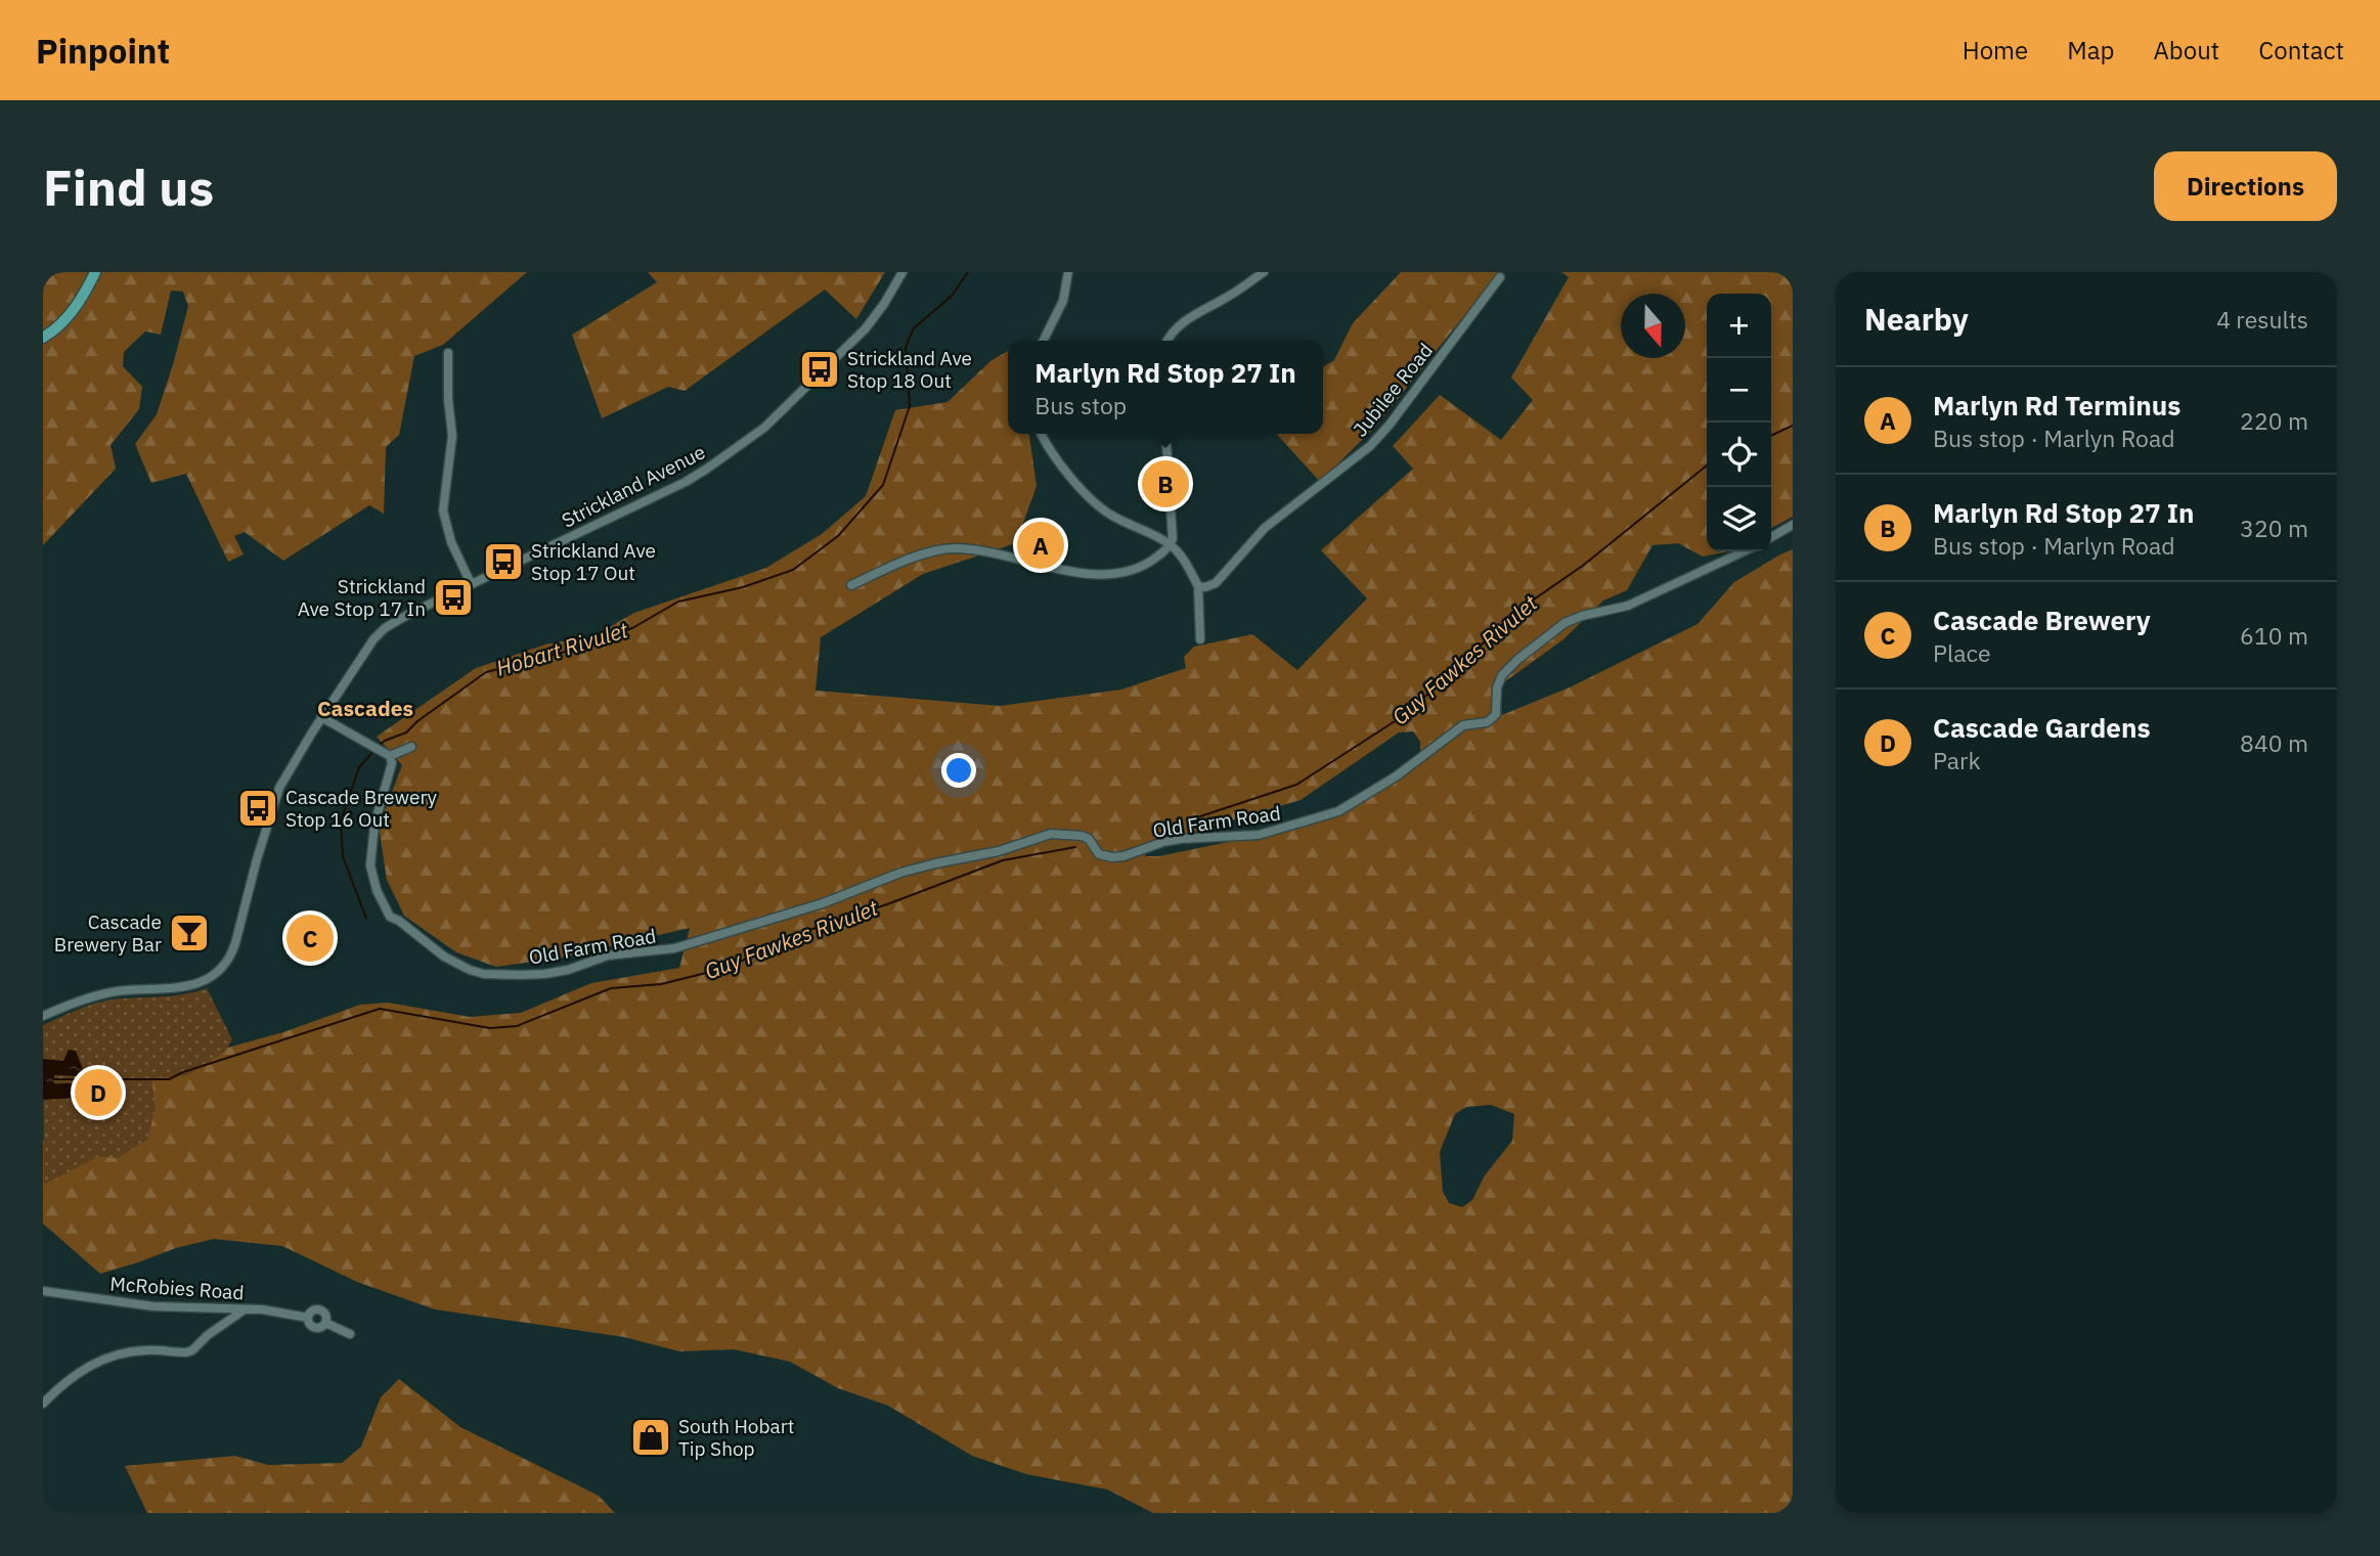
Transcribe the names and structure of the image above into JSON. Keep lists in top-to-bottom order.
{
  "streets": {
    "street": [
      "Jubilee Road",
      "Strickland Avenue",
      "Old Farm Road",
      "McRobies Road"
    ]
  },
  "districts": ["Cascades"],
  "water": ["Hobart Rivulet", "Guy Fawkes Rivulet"],
  "places": {
    "bus stop": [
      "Strickland Ave Stop 18 Out",
      "Strickland Ave Stop 17 Out",
      "Strickland Ave Stop 17 In",
      "Cascade Brewery Stop 16 Out"
    ],
    "bar": ["Cascade Brewery Bar"],
    "shop": ["South Hobart Tip Shop"]
  },
  "north": "bottom",
  "page": {
    "header": "Pinpoint",
    "nav": [
      "Home",
      "Map",
      "About",
      "Contact"
    ],
    "buttons": "Directions",
    "title": "Find us",
    "heading": ["Nearby", "4 results"],
    "map_buttons": ["+", "−"],
    "popup": ["Marlyn Rd Stop 27 In", "Bus stop"],
    "list": [
      {
        "mark": "A",
        "name": "Marlyn Rd Terminus",
        "note": "Bus stop · Marlyn Road",
        "value": "220 m"
      },
      {
        "mark": "B",
        "name": "Marlyn Rd Stop 27 In",
        "note": "Bus stop · Marlyn Road",
        "value": "320 m"
      },
      {
        "mark": "C",
        "name": "Cascade Brewery",
        "note": "Place",
        "value": "610 m"
      },
      {
        "mark": "D",
        "name": "Cascade Gardens",
        "note": "Park",
        "value": "840 m"
      }
    ],
    "pins": [
      "B",
      "A",
      "C",
      "D"
    ]
  }
}
